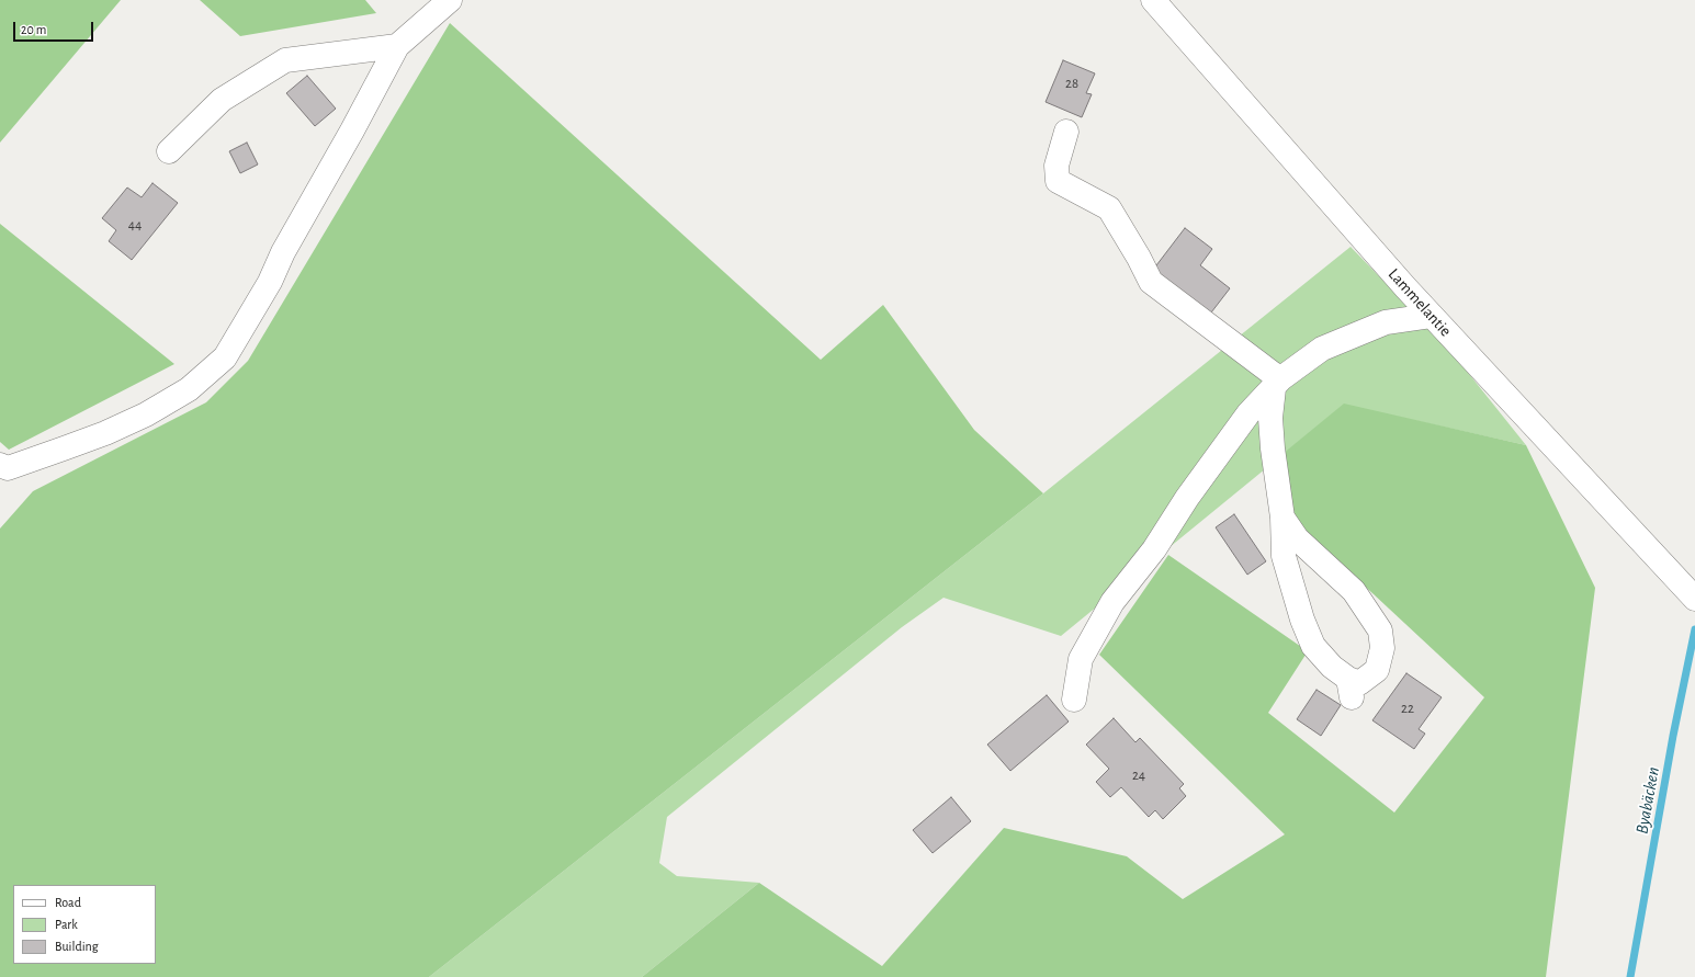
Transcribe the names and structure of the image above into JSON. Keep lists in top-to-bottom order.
{
  "streets": {
    "street": ["Lammelantie"]
  },
  "water": ["Byabäcken"],
  "house_numbers": [
    "28",
    "44",
    "22",
    "24"
  ],
  "legend": ["Road", "Park", "Building"],
  "scale_bar": "20 m"
}
